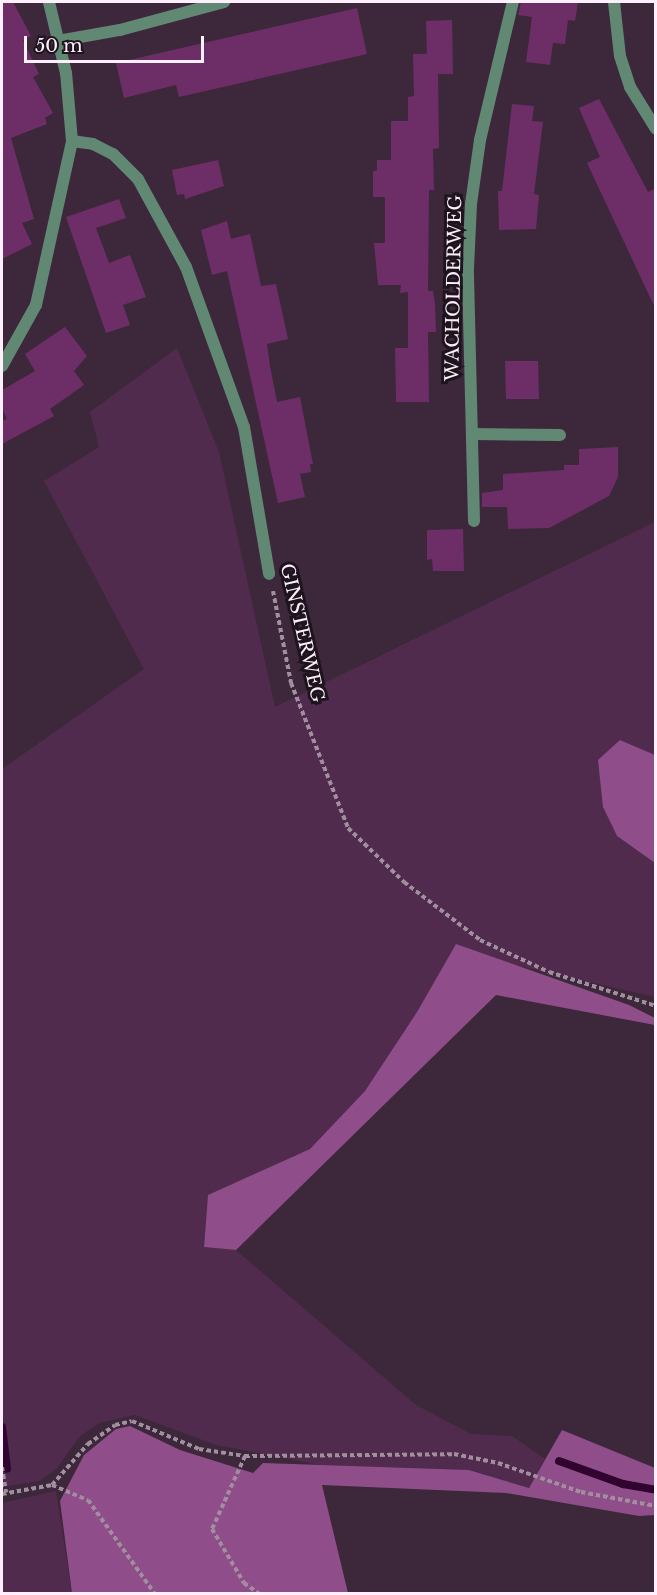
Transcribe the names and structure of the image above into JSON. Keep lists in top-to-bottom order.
{
  "streets": {
    "street": ["WACHOLDERWEG", "GINSTERWEG"]
  },
  "scale_bar": "50 m"
}
